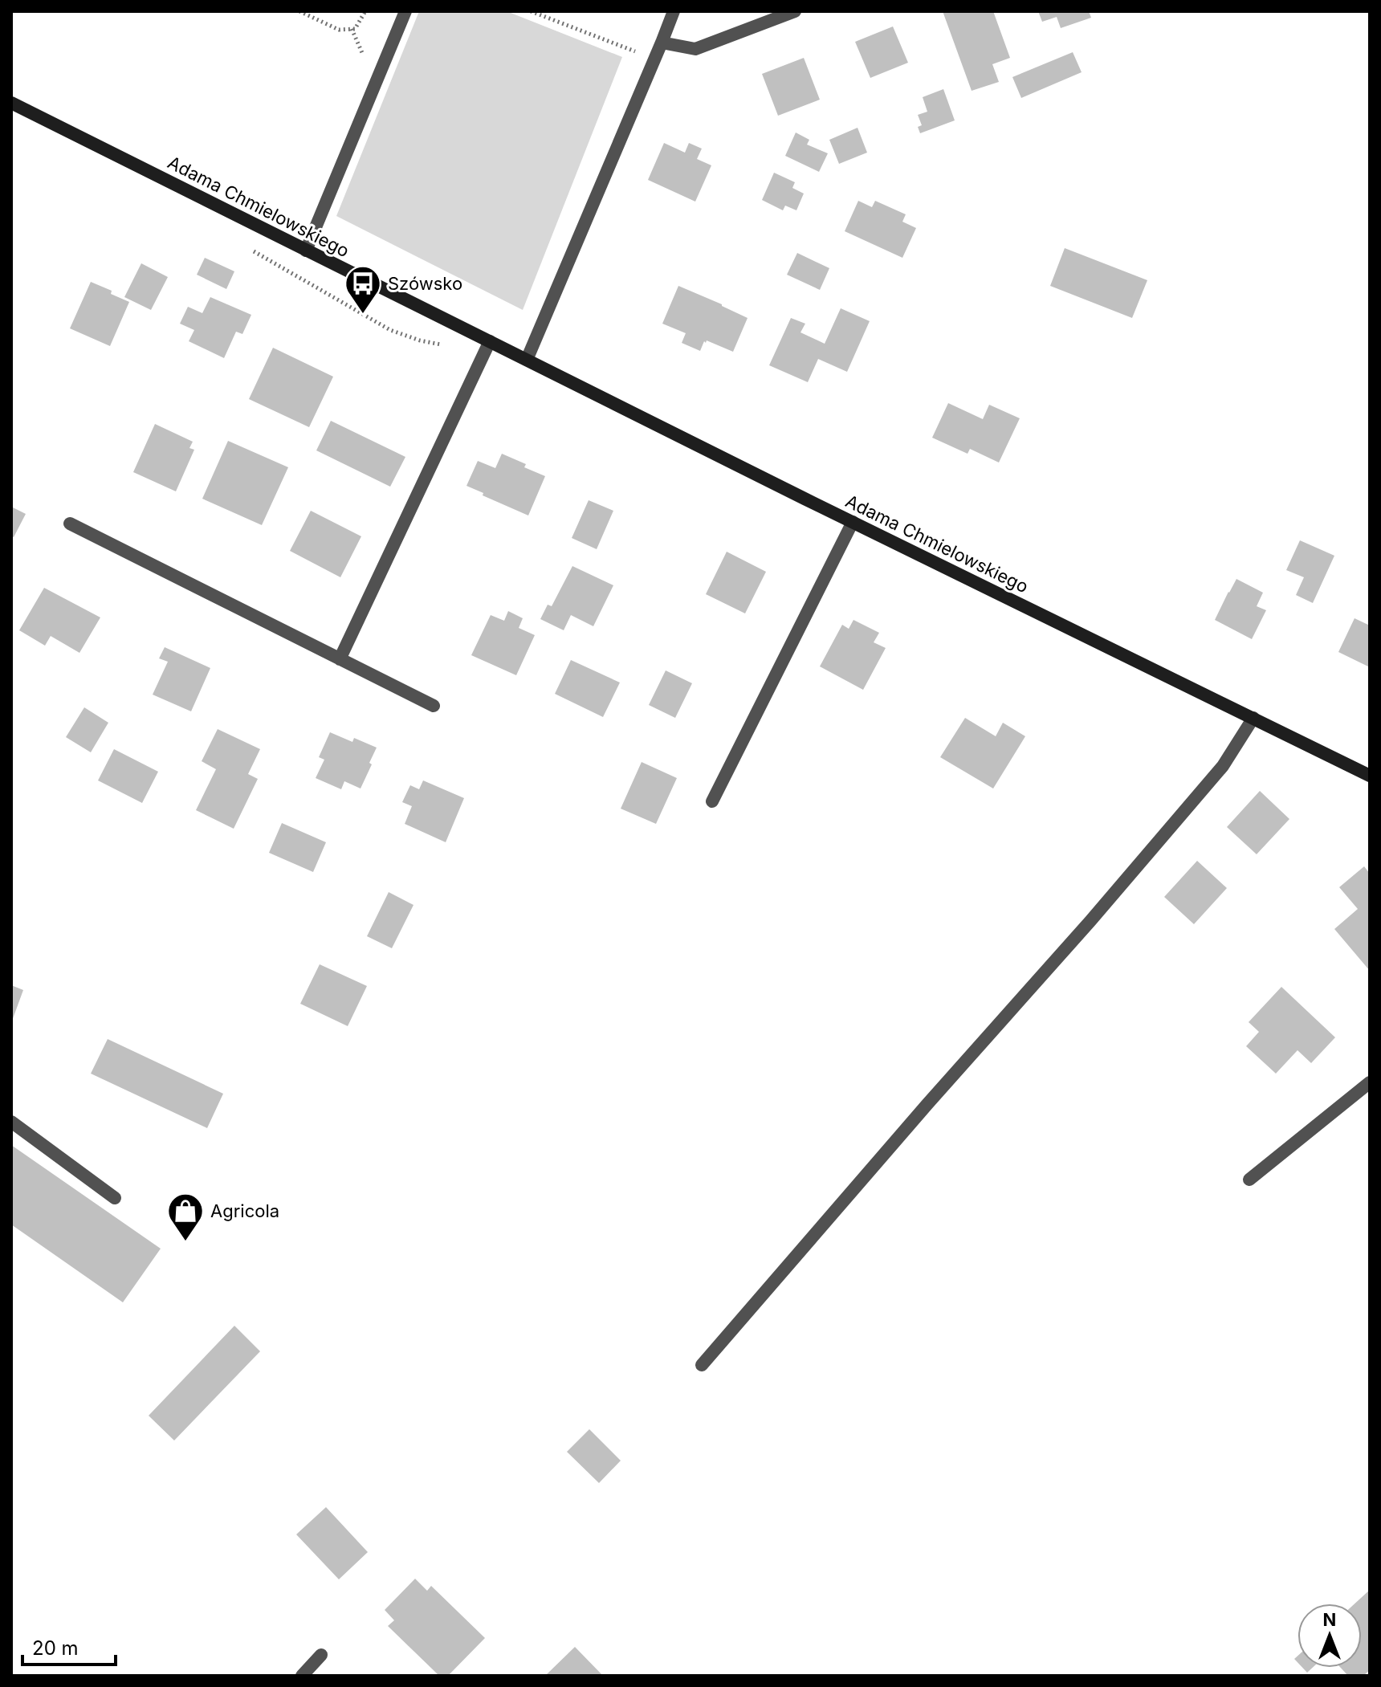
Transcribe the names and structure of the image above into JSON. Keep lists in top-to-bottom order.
{
  "streets": {
    "street": ["Adama Chmielowskiego"]
  },
  "places": {
    "bus stop": ["Szówsko"],
    "shop": ["Agricola"]
  },
  "scale_bar": "20 m",
  "north": "top"
}
